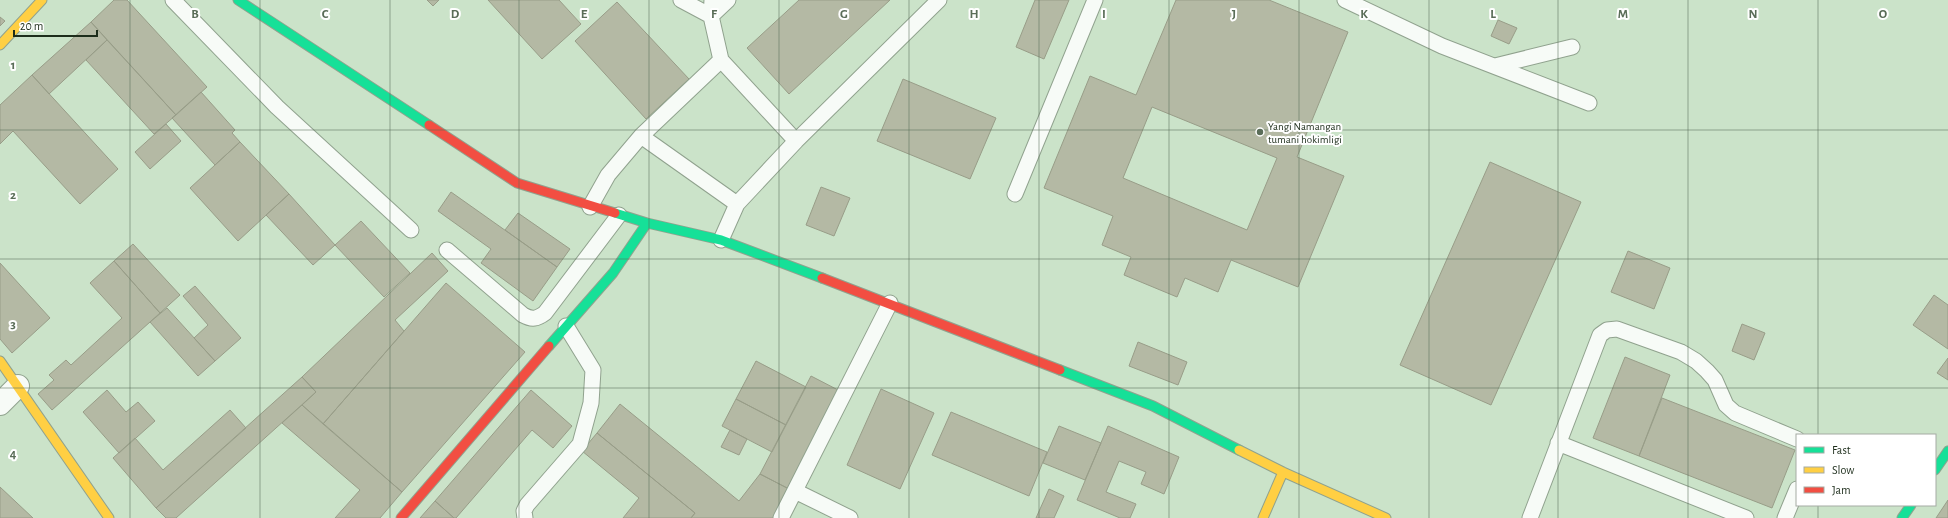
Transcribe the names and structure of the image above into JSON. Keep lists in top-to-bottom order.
{
  "places": ["Yangi Namangan tumani hokimligi"],
  "legend": ["Fast", "Slow", "Jam"],
  "scale_bar": "20 m",
  "grid": {
    "columns": [
      "B",
      "C",
      "D",
      "E",
      "F",
      "G",
      "H",
      "I",
      "J",
      "K",
      "L",
      "M",
      "N",
      "O"
    ],
    "rows": [
      "1",
      "2",
      "3",
      "4"
    ]
  }
}
